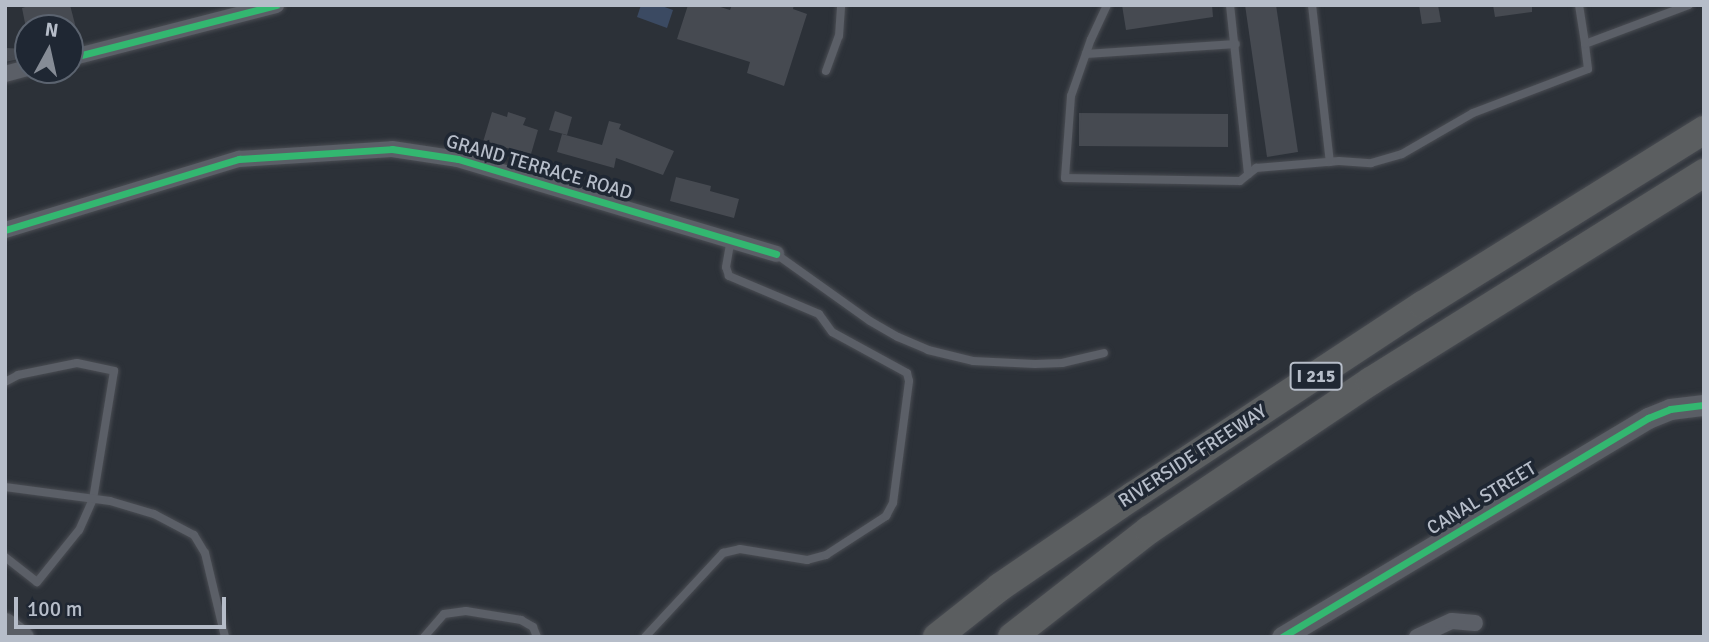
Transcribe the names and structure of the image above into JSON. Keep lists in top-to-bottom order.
{
  "streets": {
    "highway": ["I 215", "RIVERSIDE FREEWAY"],
    "street": ["GRAND TERRACE ROAD", "CANAL STREET"]
  },
  "scale_bar": "100 m",
  "north": "top"
}
